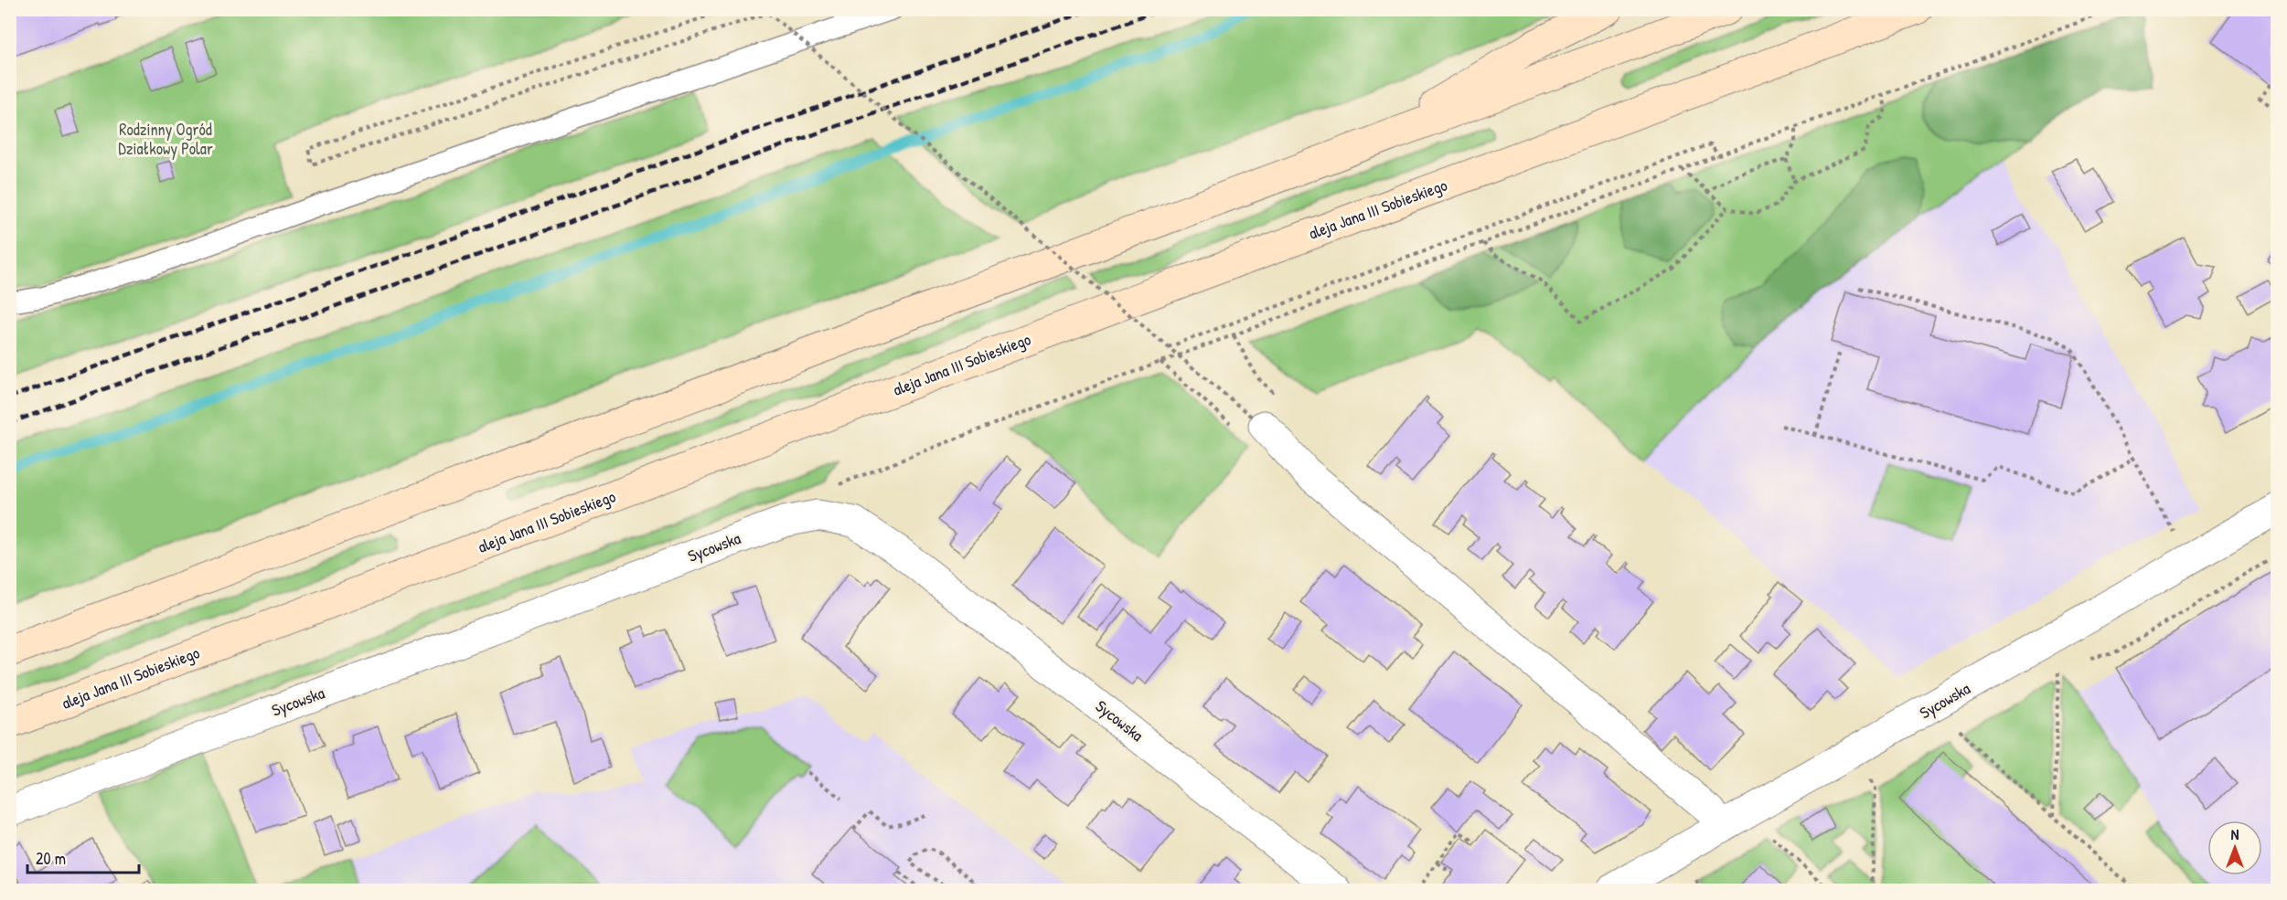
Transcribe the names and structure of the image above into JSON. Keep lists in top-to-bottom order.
{
  "streets": {
    "main road": ["aleja Jana III Sobieskiego"],
    "street": ["Sycowska"]
  },
  "parks": ["Rodzinny Ogród Działkowy Polar"],
  "scale_bar": "20 m",
  "north": "top"
}
